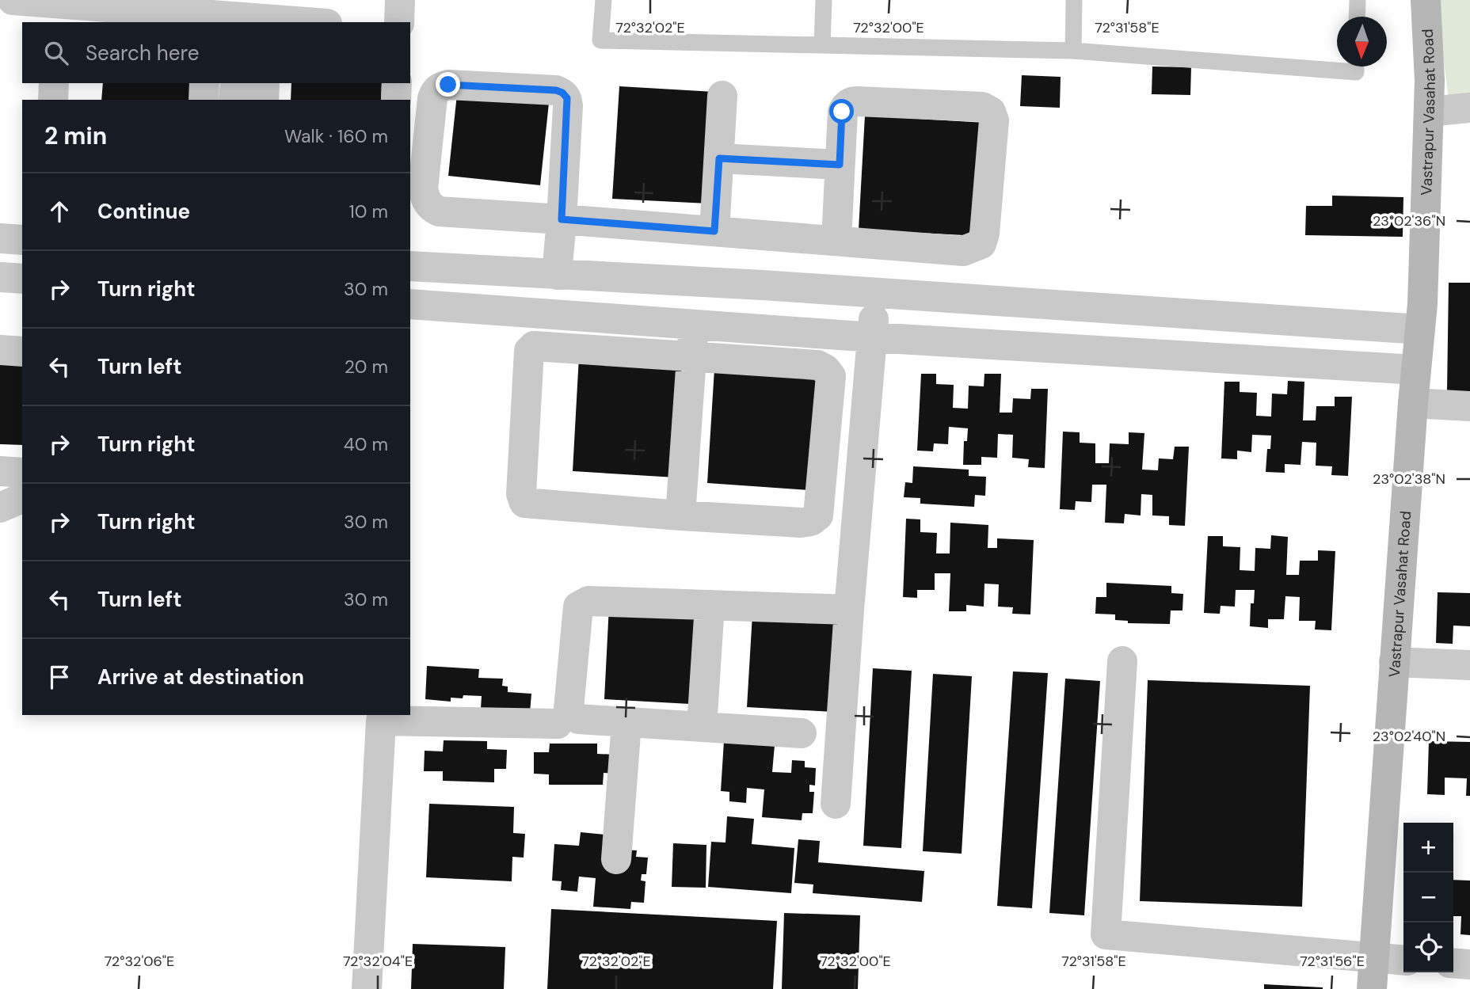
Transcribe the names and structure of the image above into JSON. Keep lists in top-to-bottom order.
{
  "streets": {
    "street": ["Vastrapur Vasahat Road"]
  },
  "north": "bottom",
  "page": {
    "search": "Search here",
    "heading": ["2 min", "Walk · 160 m"],
    "list": [
      ["Continue", "10 m"],
      ["Turn right", "30 m"],
      ["Turn left", "20 m"],
      ["Turn right", "40 m"],
      ["Turn right", "30 m"],
      ["Turn left", "30 m"],
      "Arrive at destination"
    ],
    "map_buttons": ["+", "−"]
  },
  "coordinates": [
    "72°32'02\"E",
    "72°32'00\"E",
    "72°31'58\"E",
    "23°02'36\"N",
    "23°02'38\"N",
    "23°02'40\"N",
    "72°32'06\"E",
    "72°32'04\"E",
    "72°31'56\"E"
  ]
}
